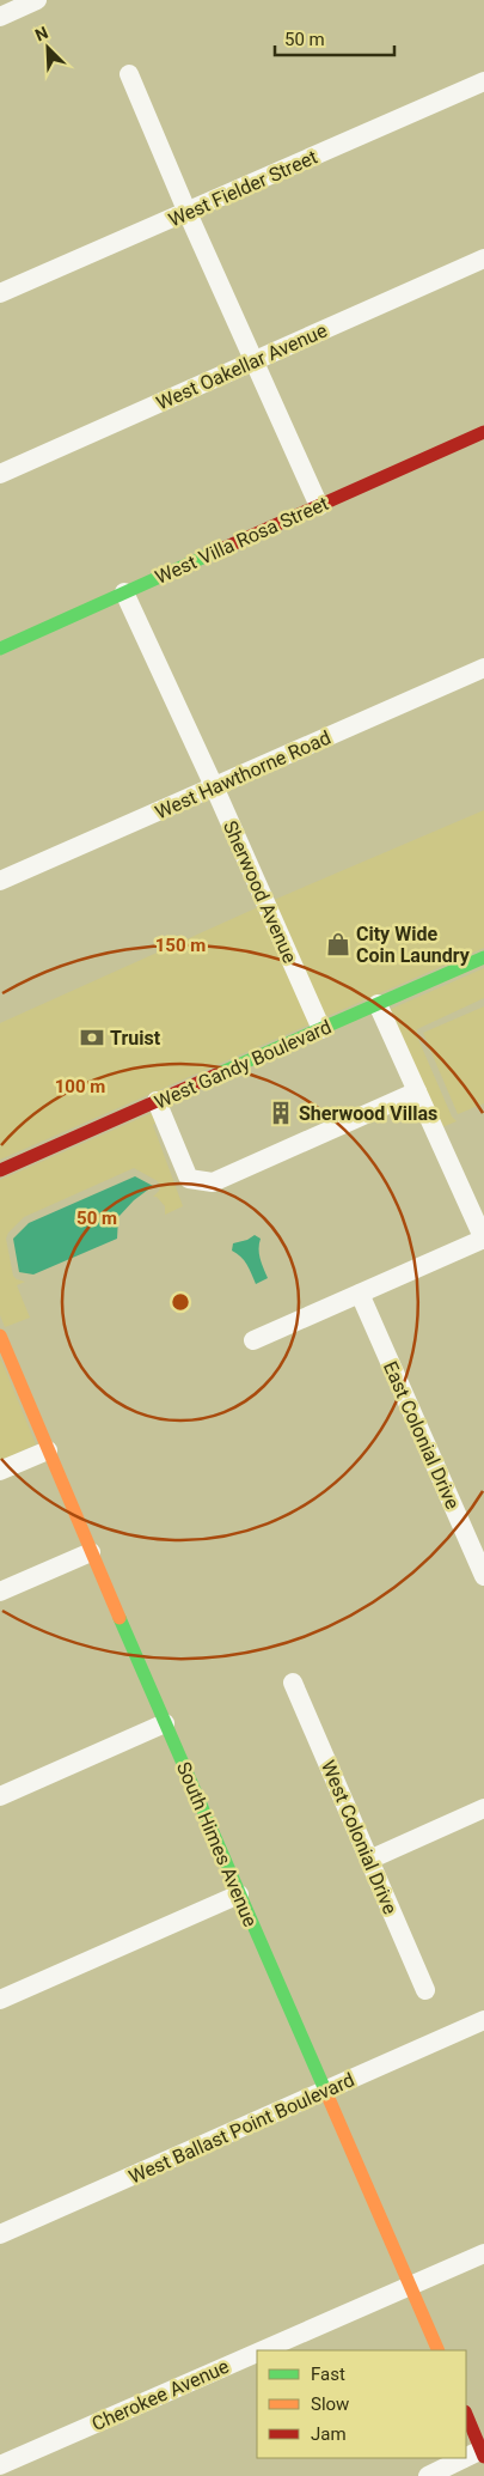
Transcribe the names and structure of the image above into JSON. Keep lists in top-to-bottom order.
{
  "streets": {
    "street": [
      "West Fielder Street",
      "West Oakellar Avenue",
      "West Villa Rosa Street",
      "West Hawthorne Road",
      "Sherwood Avenue",
      "West Gandy Boulevard",
      "East Colonial Drive",
      "West Colonial Drive",
      "South Himes Avenue",
      "West Ballast Point Boulevard",
      "Cherokee Avenue"
    ]
  },
  "crossings": [
    ["West Villa Rosa Street", "Sherwood Avenue"],
    ["West Hawthorne Road", "Sherwood Avenue"],
    ["Sherwood Avenue", "West Gandy Boulevard"],
    ["South Himes Avenue", "West Ballast Point Boulevard"],
    ["South Himes Avenue", "Cherokee Avenue"]
  ],
  "places": {
    "shop": ["City Wide Coin Laundry"],
    "bank": ["Truist"],
    "building": ["Sherwood Villas"]
  },
  "legend": ["Fast", "Slow", "Jam"],
  "scale_bar": "50 m",
  "north": "top left",
  "rings": ["150 m", "100 m", "50 m"]
}
